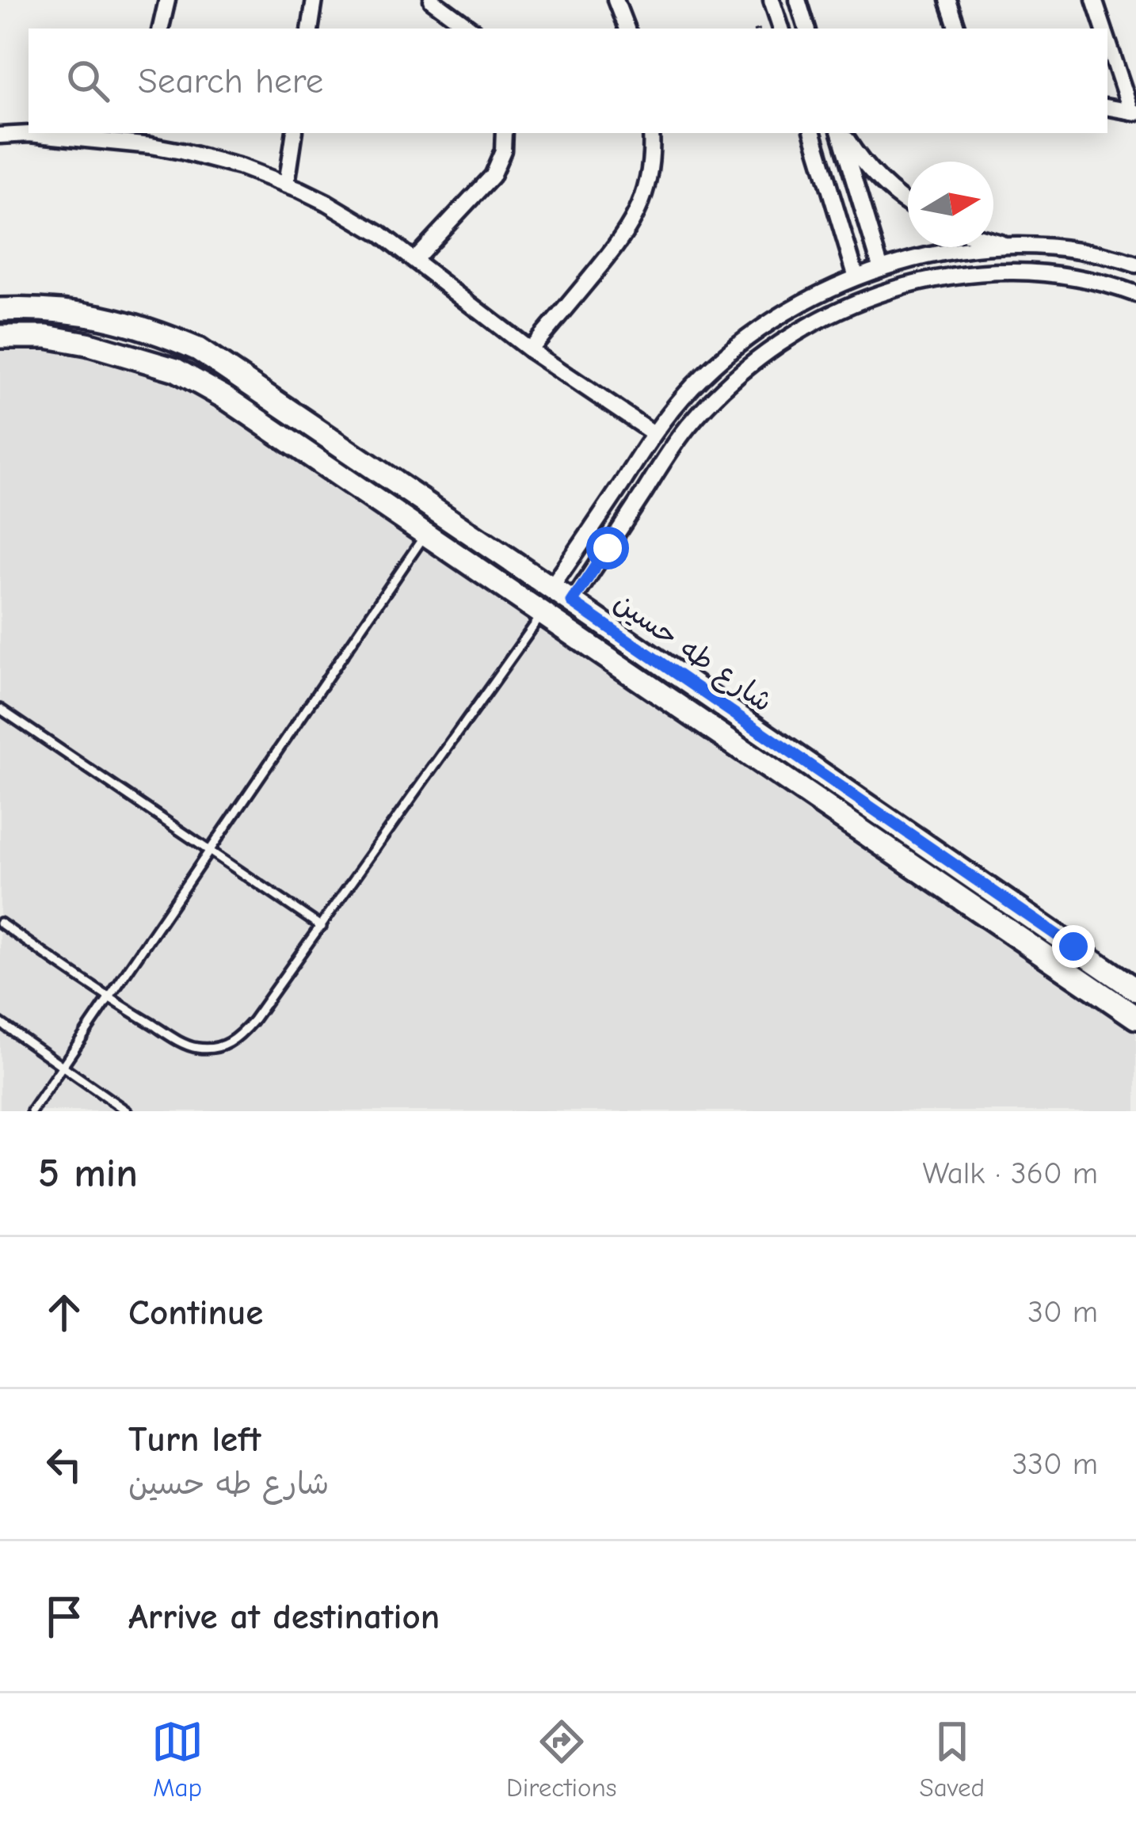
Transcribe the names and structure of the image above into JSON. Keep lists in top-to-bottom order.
{
  "streets": {
    "main road": ["شارع طه حسين"]
  },
  "north": "right",
  "page": {
    "search": "Search here",
    "heading": ["5 min", "Walk · 360 m"],
    "list": [
      ["Continue", "30 m"],
      ["Turn left", "شارع طه حسين", "330 m"],
      "Arrive at destination"
    ],
    "nav": ["Map", "Directions", "Saved"]
  }
}
